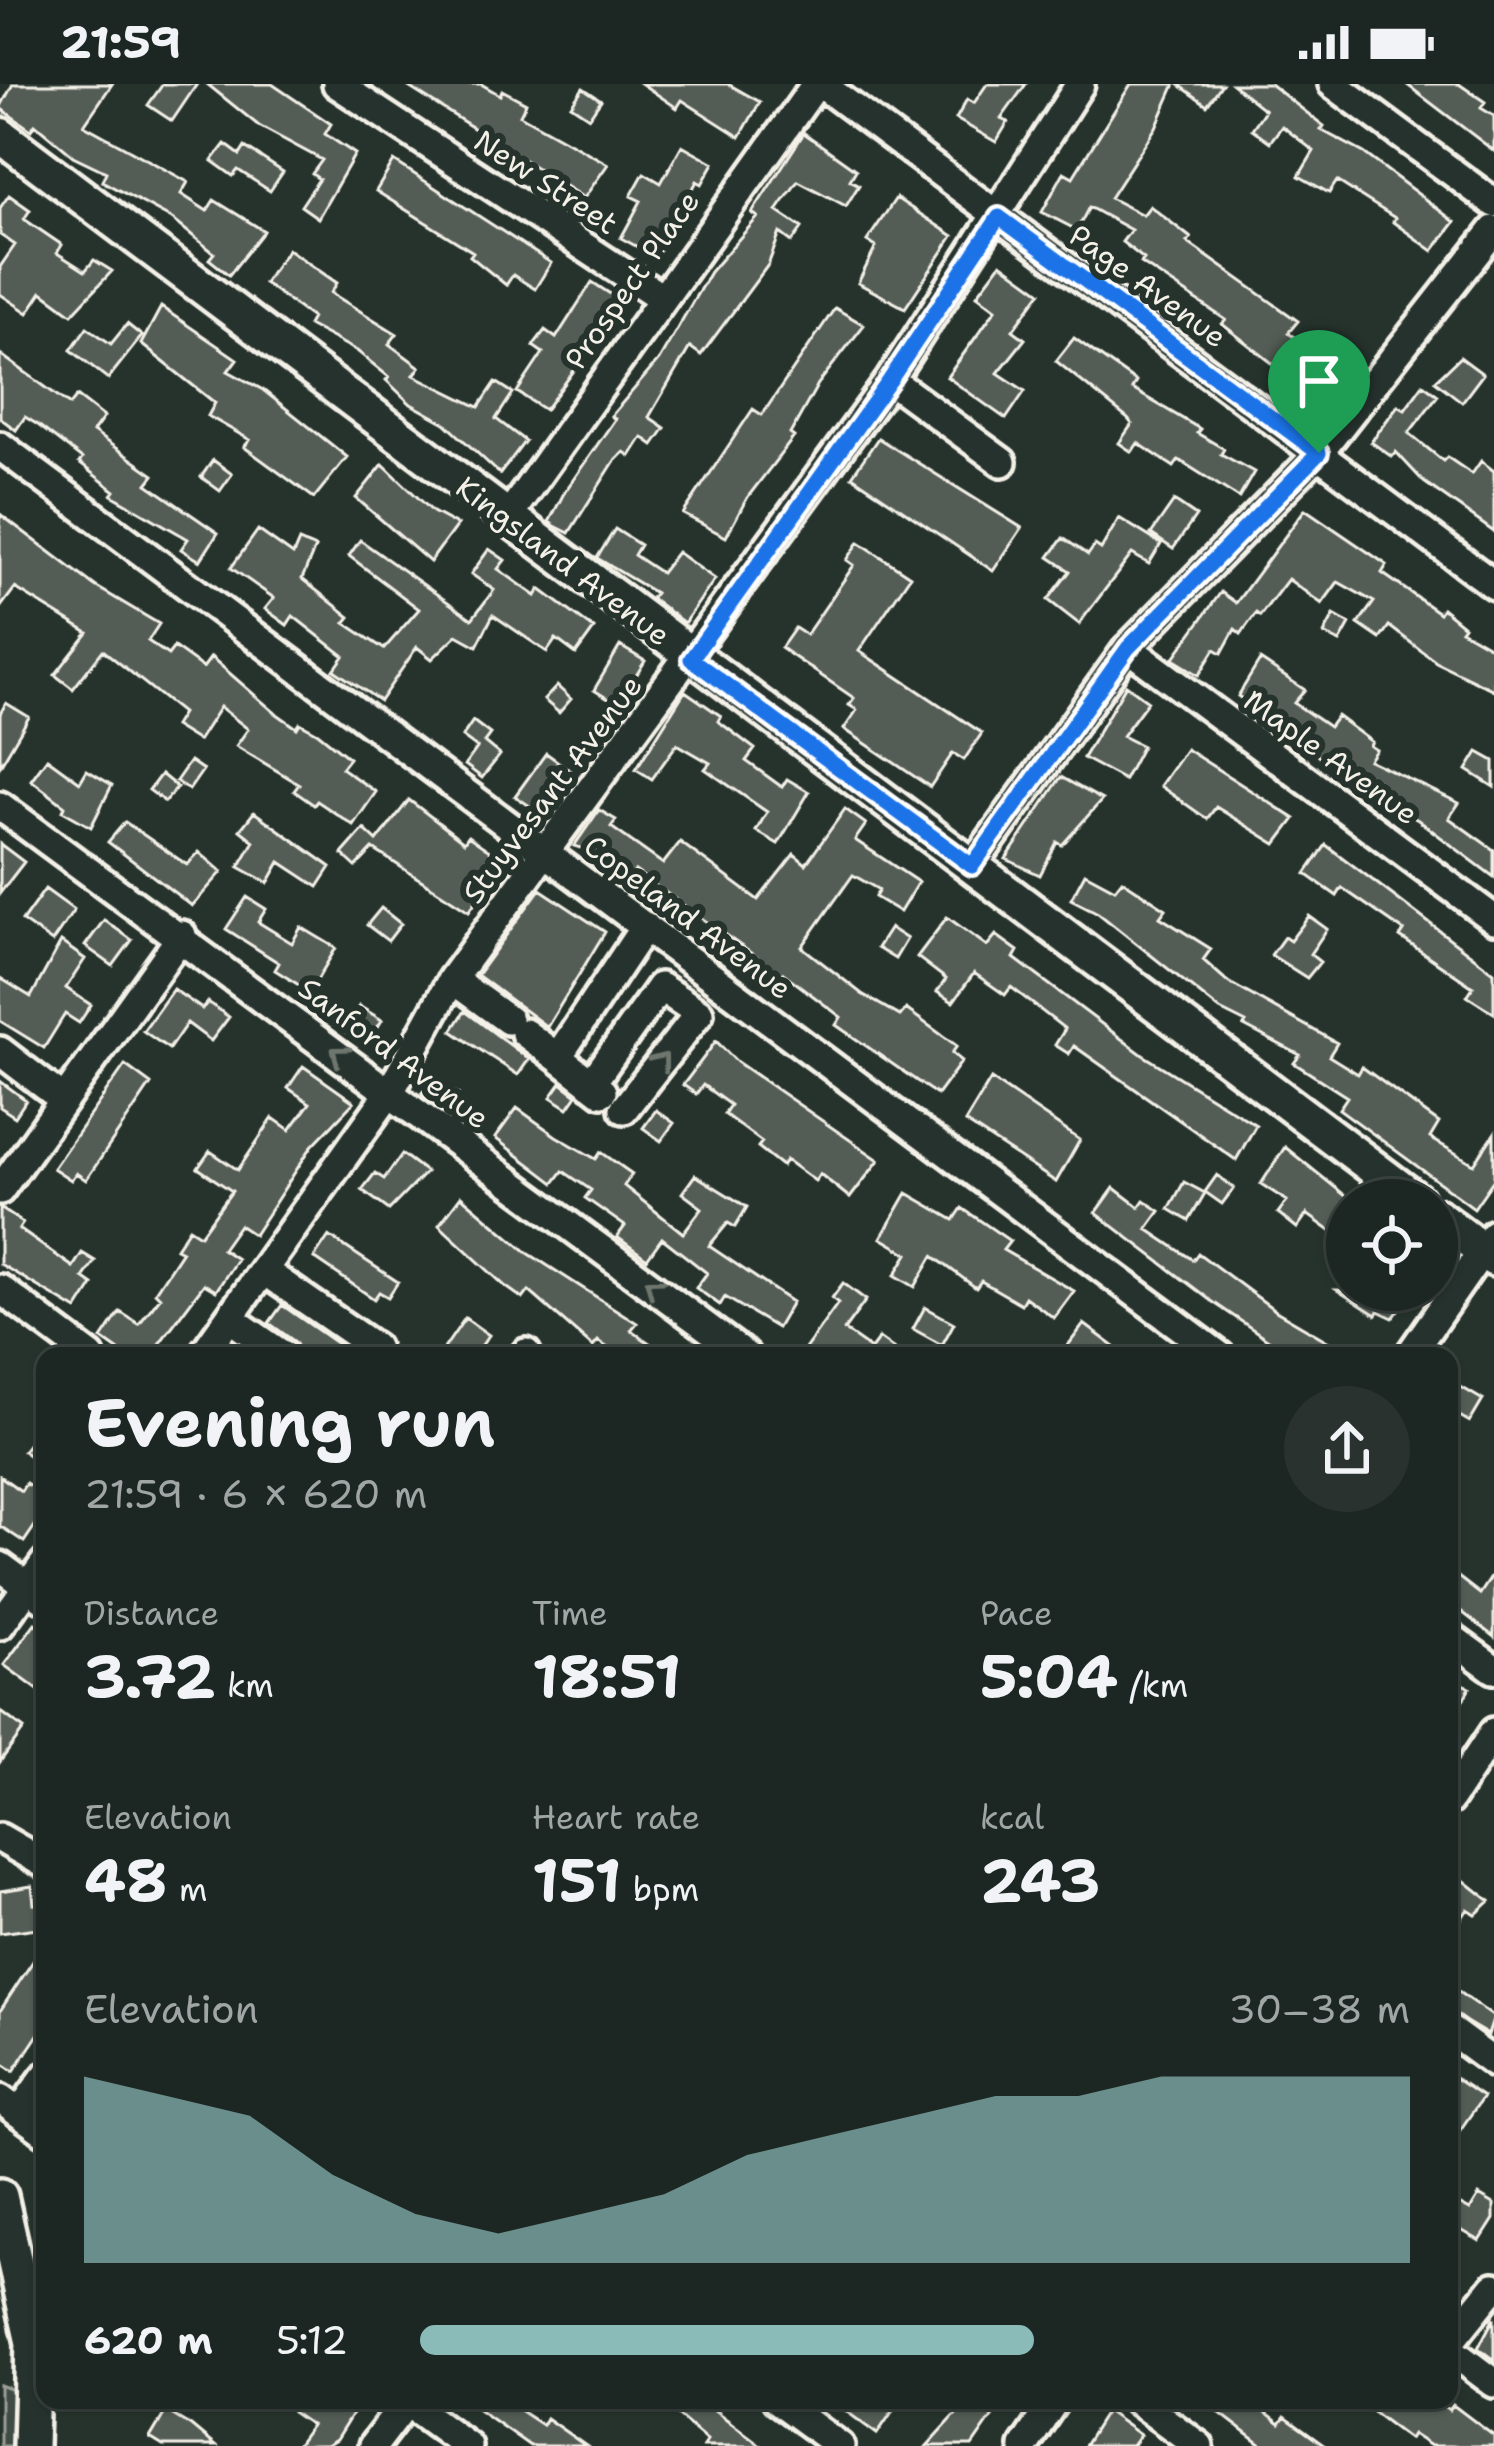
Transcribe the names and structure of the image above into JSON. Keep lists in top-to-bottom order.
{
  "streets": {
    "main road": ["Kingsland Avenue"],
    "street": [
      "New Street",
      "Prospect Place",
      "Page Avenue",
      "Maple Avenue",
      "Stuyvesant Avenue",
      "Copeland Avenue",
      "Sanford Avenue"
    ]
  },
  "crossings": [
    ["New Street", "Prospect Place"],
    ["Prospect Place", "Page Avenue"],
    ["Prospect Place", "Kingsland Avenue"],
    ["Page Avenue", "Stuyvesant Avenue"],
    ["Kingsland Avenue", "Stuyvesant Avenue"],
    ["Stuyvesant Avenue", "Copeland Avenue"],
    ["Stuyvesant Avenue", "Sanford Avenue"]
  ],
  "page": {
    "status": "21:59",
    "heading": ["Evening run", "21:59 · 6 × 620 m"],
    "stats": [
      ["Distance", "3.72 km"],
      ["Time", "18:51"],
      ["Pace", "5:04 /km"],
      ["Elevation", "48 m"],
      ["Heart rate", "151 bpm"],
      ["kcal", "243"]
    ],
    "chart": ["Elevation", "30–38 m"],
    "list": [
      {
        "name": "620 m",
        "note": "5:12"
      }
    ]
  }
}
